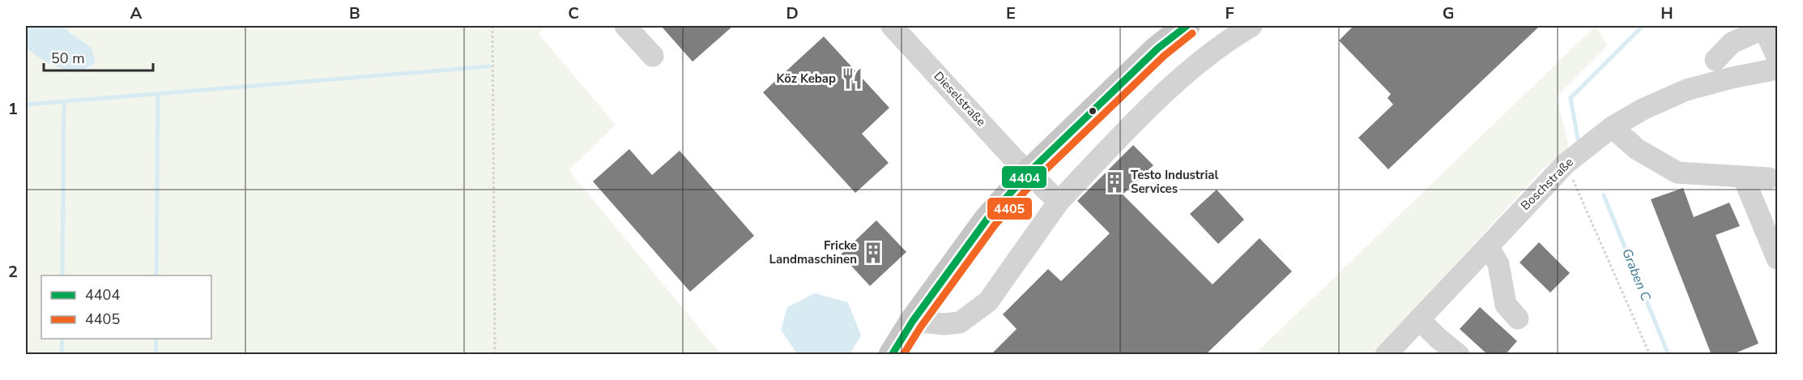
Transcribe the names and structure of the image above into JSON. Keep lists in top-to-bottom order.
{
  "streets": {
    "street": ["Dieselstraße", "Boschstraße"]
  },
  "water": ["Graben C"],
  "places": {
    "restaurant": ["Köz Kebap"],
    "building": ["Testo Industrial Services", "Fricke Landmaschinen"]
  },
  "lines": ["transit line 4404", "transit line 4405"],
  "legend": ["4404", "4405"],
  "scale_bar": "50 m",
  "grid": {
    "columns": [
      "A",
      "B",
      "C",
      "D",
      "E",
      "F",
      "G",
      "H"
    ],
    "rows": ["1", "2"]
  }
}
